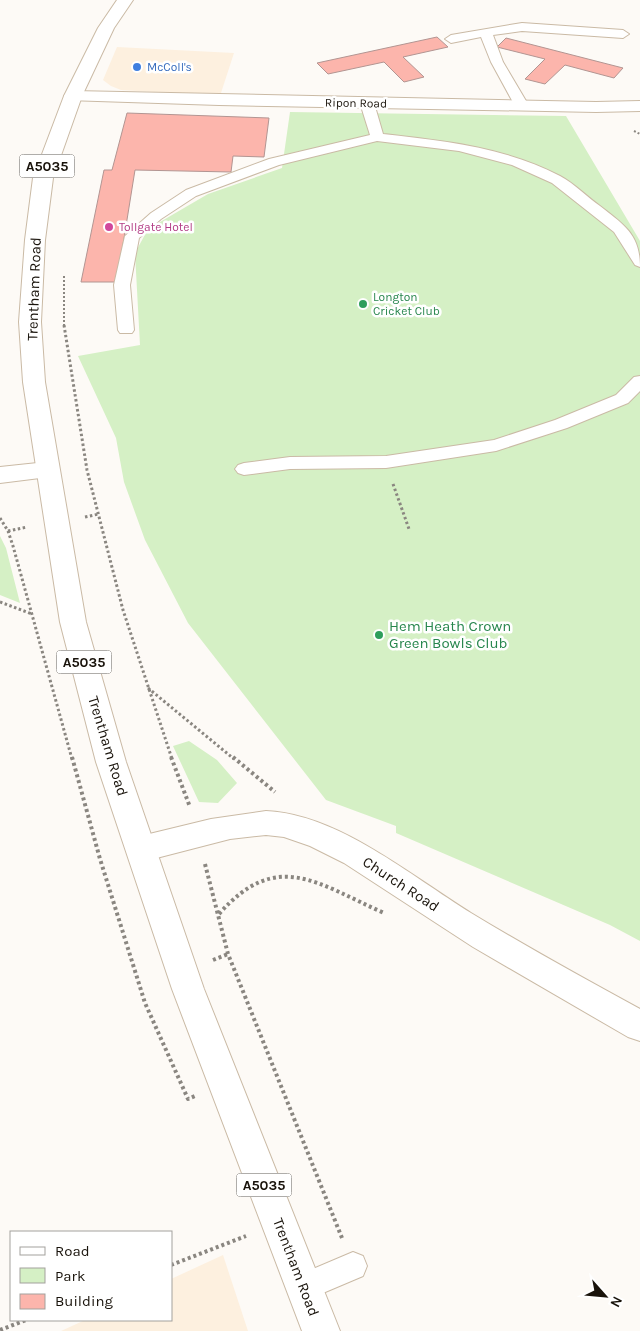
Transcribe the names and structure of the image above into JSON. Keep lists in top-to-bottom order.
{
  "streets": {
    "main road": [
      "Ripon Road",
      "A5035",
      "Trentham Road",
      "Church Road"
    ]
  },
  "crossings": [
    ["Ripon Road", "Trentham Road"],
    ["Trentham Road", "Church Road"]
  ],
  "places": [
    "McColl's",
    "Tollgate Hotel",
    "Longton Cricket Club",
    "Hem Heath Crown Green Bowls Club"
  ],
  "legend": ["Road", "Park", "Building"],
  "north": "bottom right"
}
